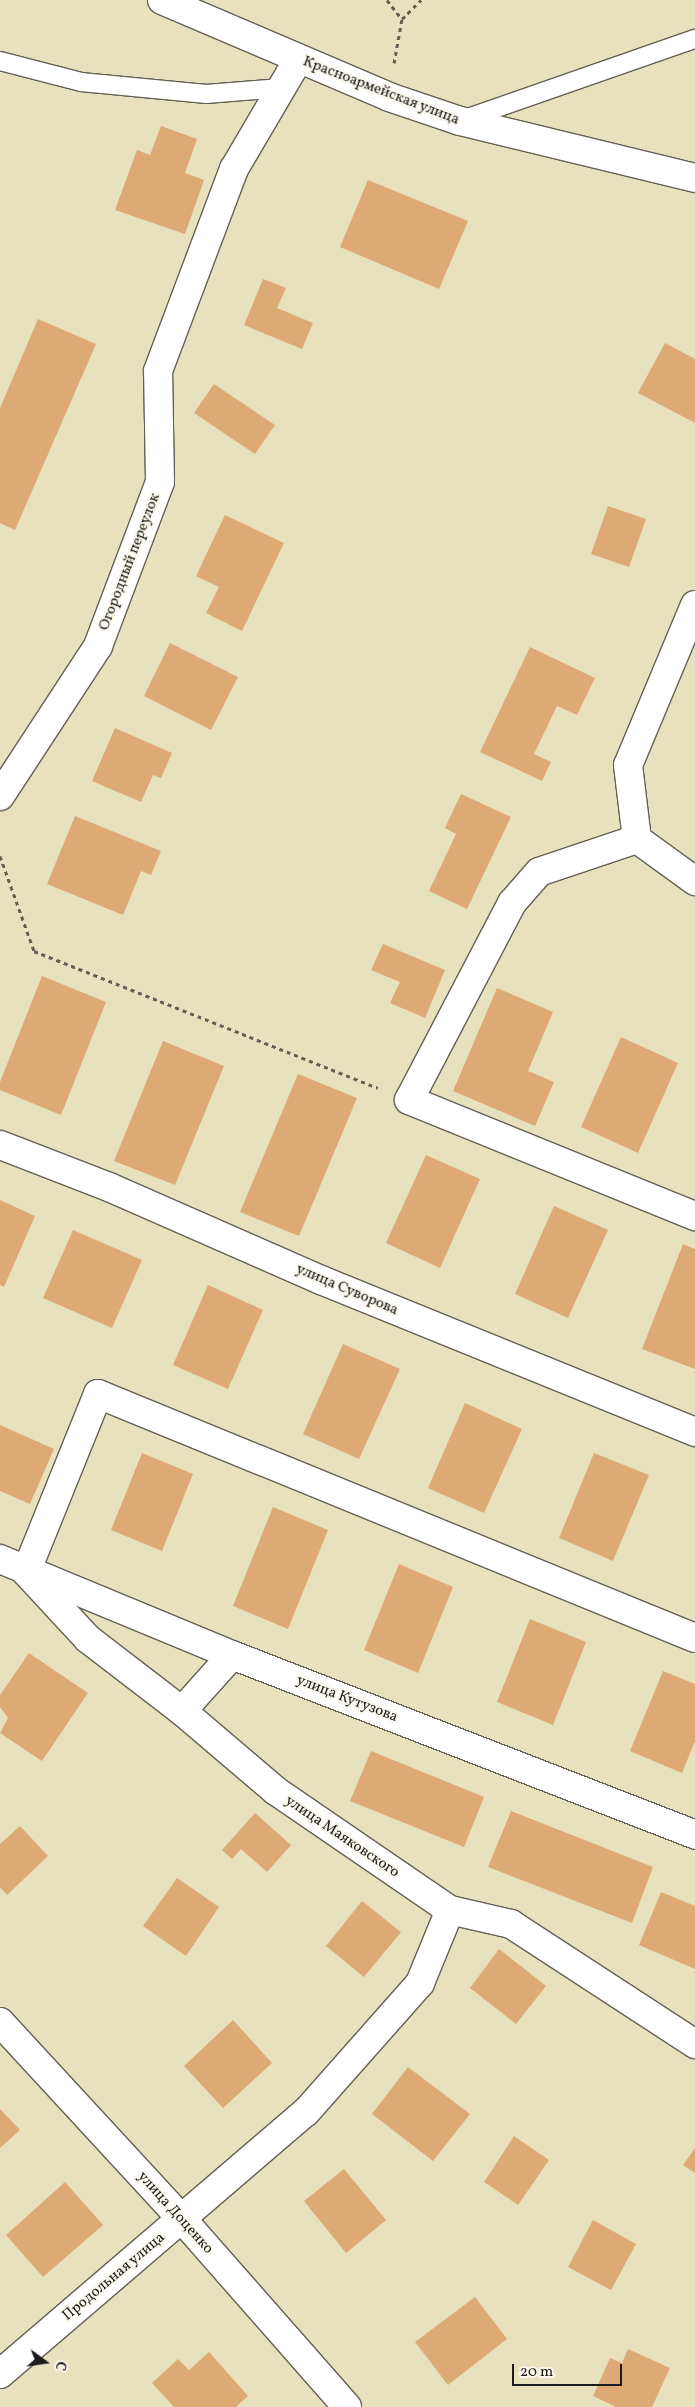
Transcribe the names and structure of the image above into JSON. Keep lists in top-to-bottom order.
{
  "streets": {
    "street": [
      "Красноармейская улица",
      "Огородный переулок",
      "улица Суворова",
      "улица Кутузова",
      "улица Маяковского",
      "улица Доценко",
      "Продольная улица"
    ]
  },
  "crossings": [
    ["Красноармейская улица", "Огородный переулок"],
    ["улица Кутузова", "улица Маяковского"],
    ["улица Маяковского", "Продольная улица"],
    ["улица Доценко", "Продольная улица"]
  ],
  "scale_bar": "20 m",
  "north": "right"
}
